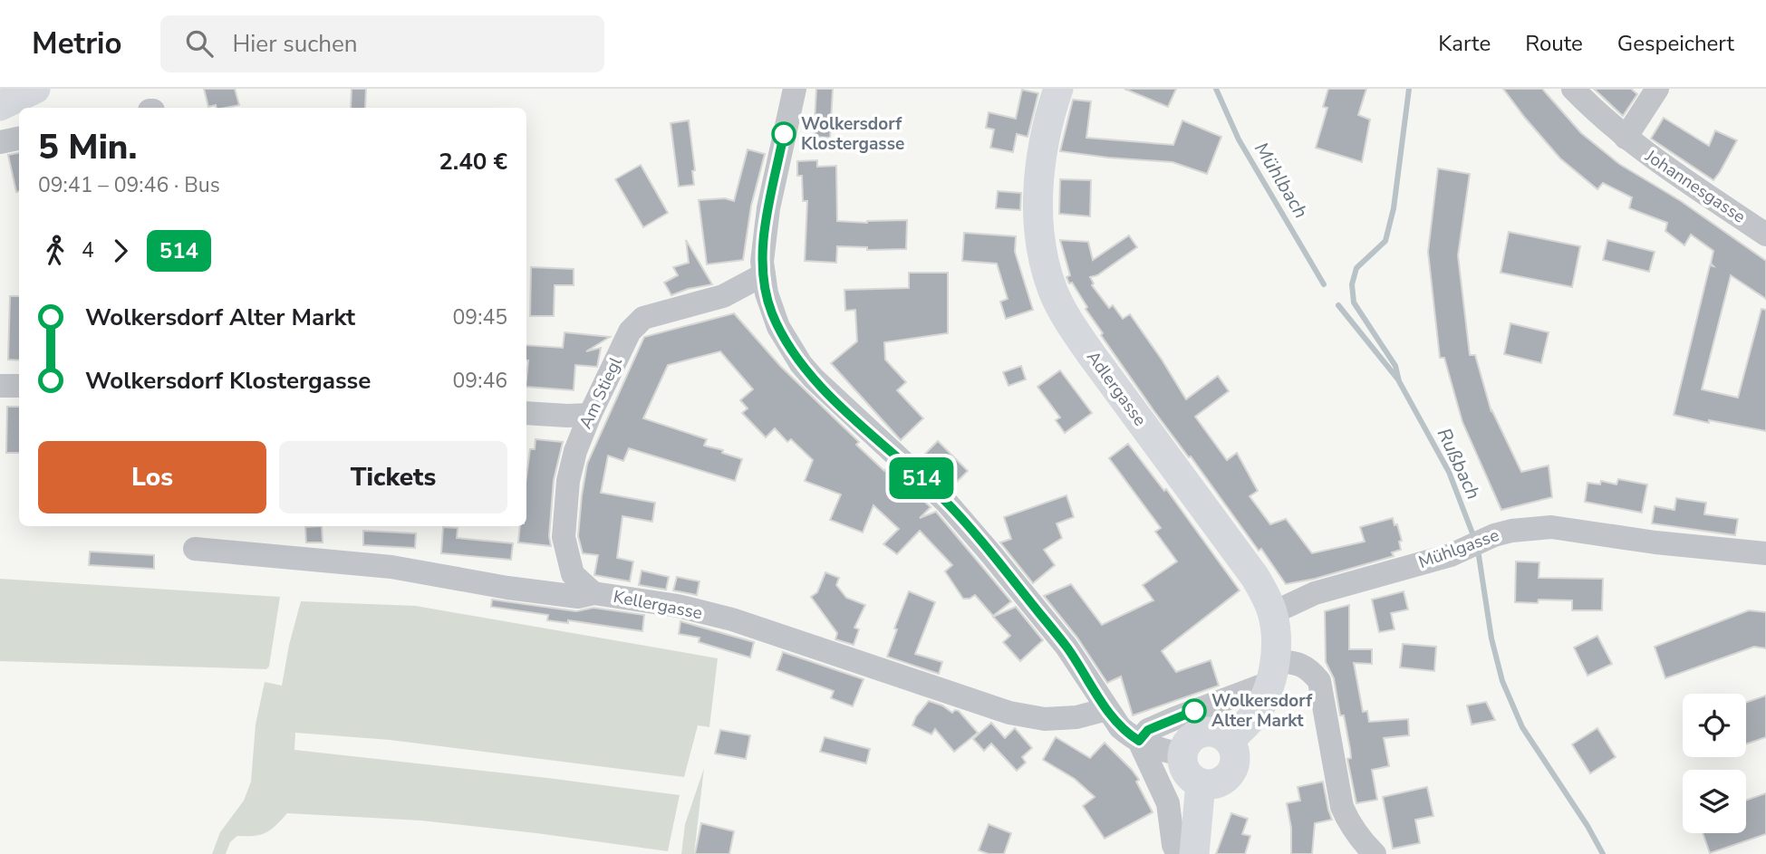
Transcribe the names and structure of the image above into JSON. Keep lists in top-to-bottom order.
{
  "streets": {
    "main road": ["Adlergasse"],
    "street": [
      "Johannesgasse",
      "Am Stiegl",
      "Mühlgasse",
      "Kellergasse"
    ]
  },
  "crossings": [
    ["Adlergasse", "Mühlgasse"],
    ["Am Stiegl", "Kellergasse"]
  ],
  "water": ["Mühlbach", "Rußbach"],
  "places": ["Wolkersdorf Klostergasse", "Wolkersdorf Alter Markt"],
  "lines": ["bus line 514"],
  "page": {
    "header": "Metrio",
    "search": "Hier suchen",
    "nav": ["Karte", "Route", "Gespeichert"],
    "on_map": "514",
    "heading": ["5 Min.", "09:41 – 09:46 · Bus", "2.40 €"],
    "legs": ["4", "514"],
    "list": [
      {
        "name": "Wolkersdorf Alter Markt",
        "value": "09:45"
      },
      {
        "name": "Wolkersdorf Klostergasse",
        "value": "09:46"
      }
    ],
    "buttons": ["Los", "Tickets"]
  }
}
